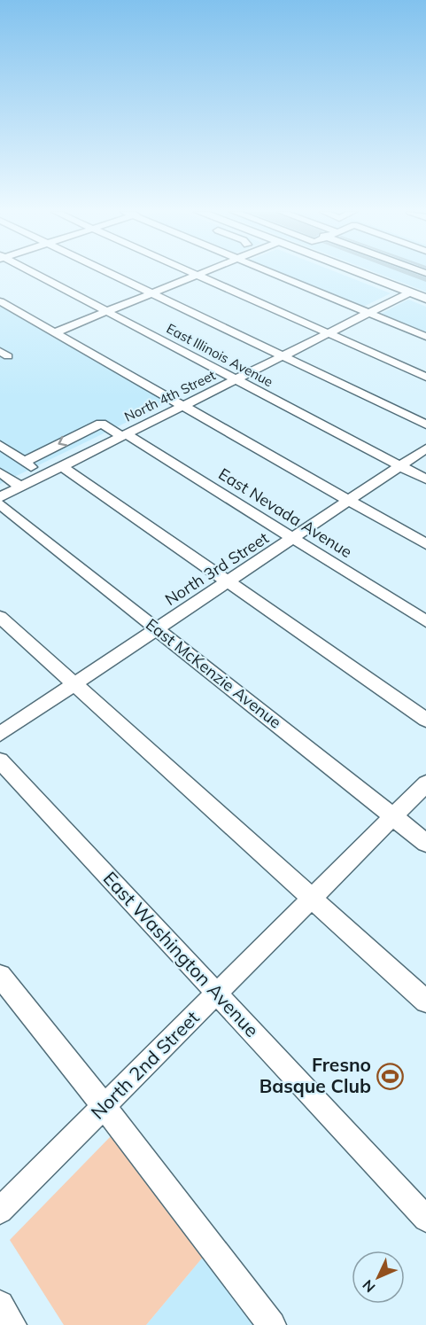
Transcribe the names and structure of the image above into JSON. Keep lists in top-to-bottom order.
{
  "streets": {
    "street": [
      "East Illinois Avenue",
      "North 4th Street",
      "East Nevada Avenue",
      "North 3rd Street",
      "East McKenzie Avenue",
      "East Washington Avenue",
      "North 2nd Street"
    ]
  },
  "crossings": [
    ["East Illinois Avenue", "North 4th Street"],
    ["East Illinois Avenue", "North 3rd Street"],
    ["North 4th Street", "East Nevada Avenue"],
    ["East Nevada Avenue", "North 3rd Street"],
    ["North 3rd Street", "East McKenzie Avenue"],
    ["East McKenzie Avenue", "North 2nd Street"],
    ["East Washington Avenue", "North 2nd Street"]
  ],
  "places": {
    "sports": ["Fresno Basque Club"]
  },
  "north": "bottom left"
}
